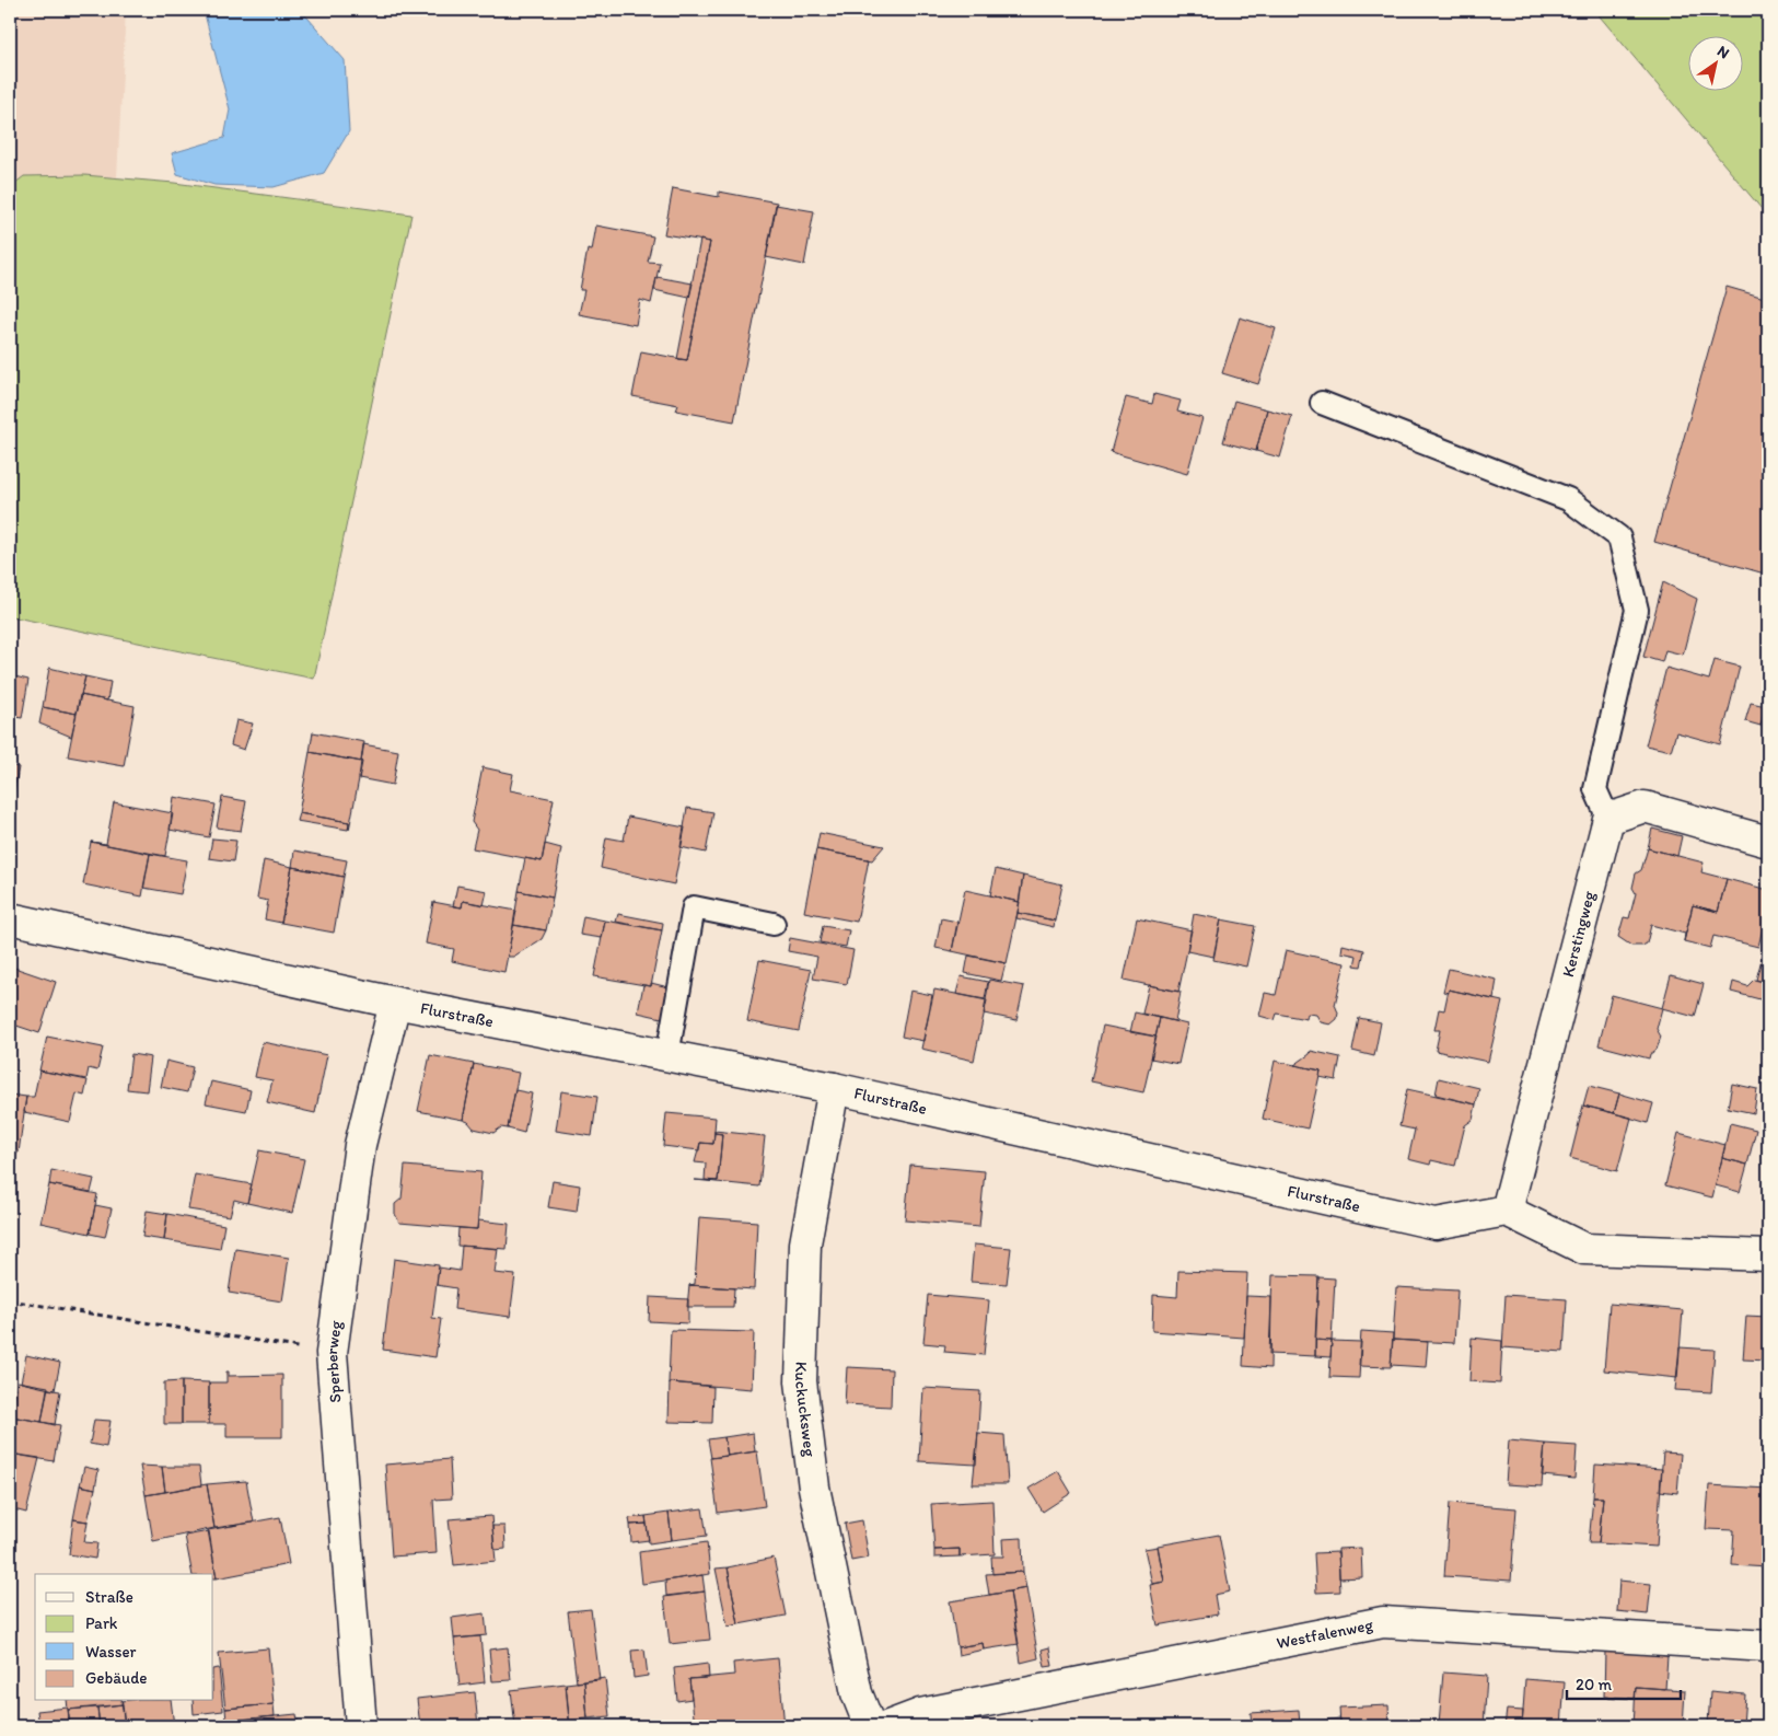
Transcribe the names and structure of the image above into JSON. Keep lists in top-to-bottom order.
{
  "streets": {
    "street": [
      "Kerstingweg",
      "Flurstraße",
      "Sperberweg",
      "Kuckucksweg",
      "Westfalenweg"
    ]
  },
  "crossings": [
    ["Kerstingweg", "Flurstraße"],
    ["Flurstraße", "Sperberweg"],
    ["Flurstraße", "Kuckucksweg"]
  ],
  "legend": [
    "Straße",
    "Park",
    "Wasser",
    "Gebäude"
  ],
  "scale_bar": "20 m",
  "north": "top right"
}
